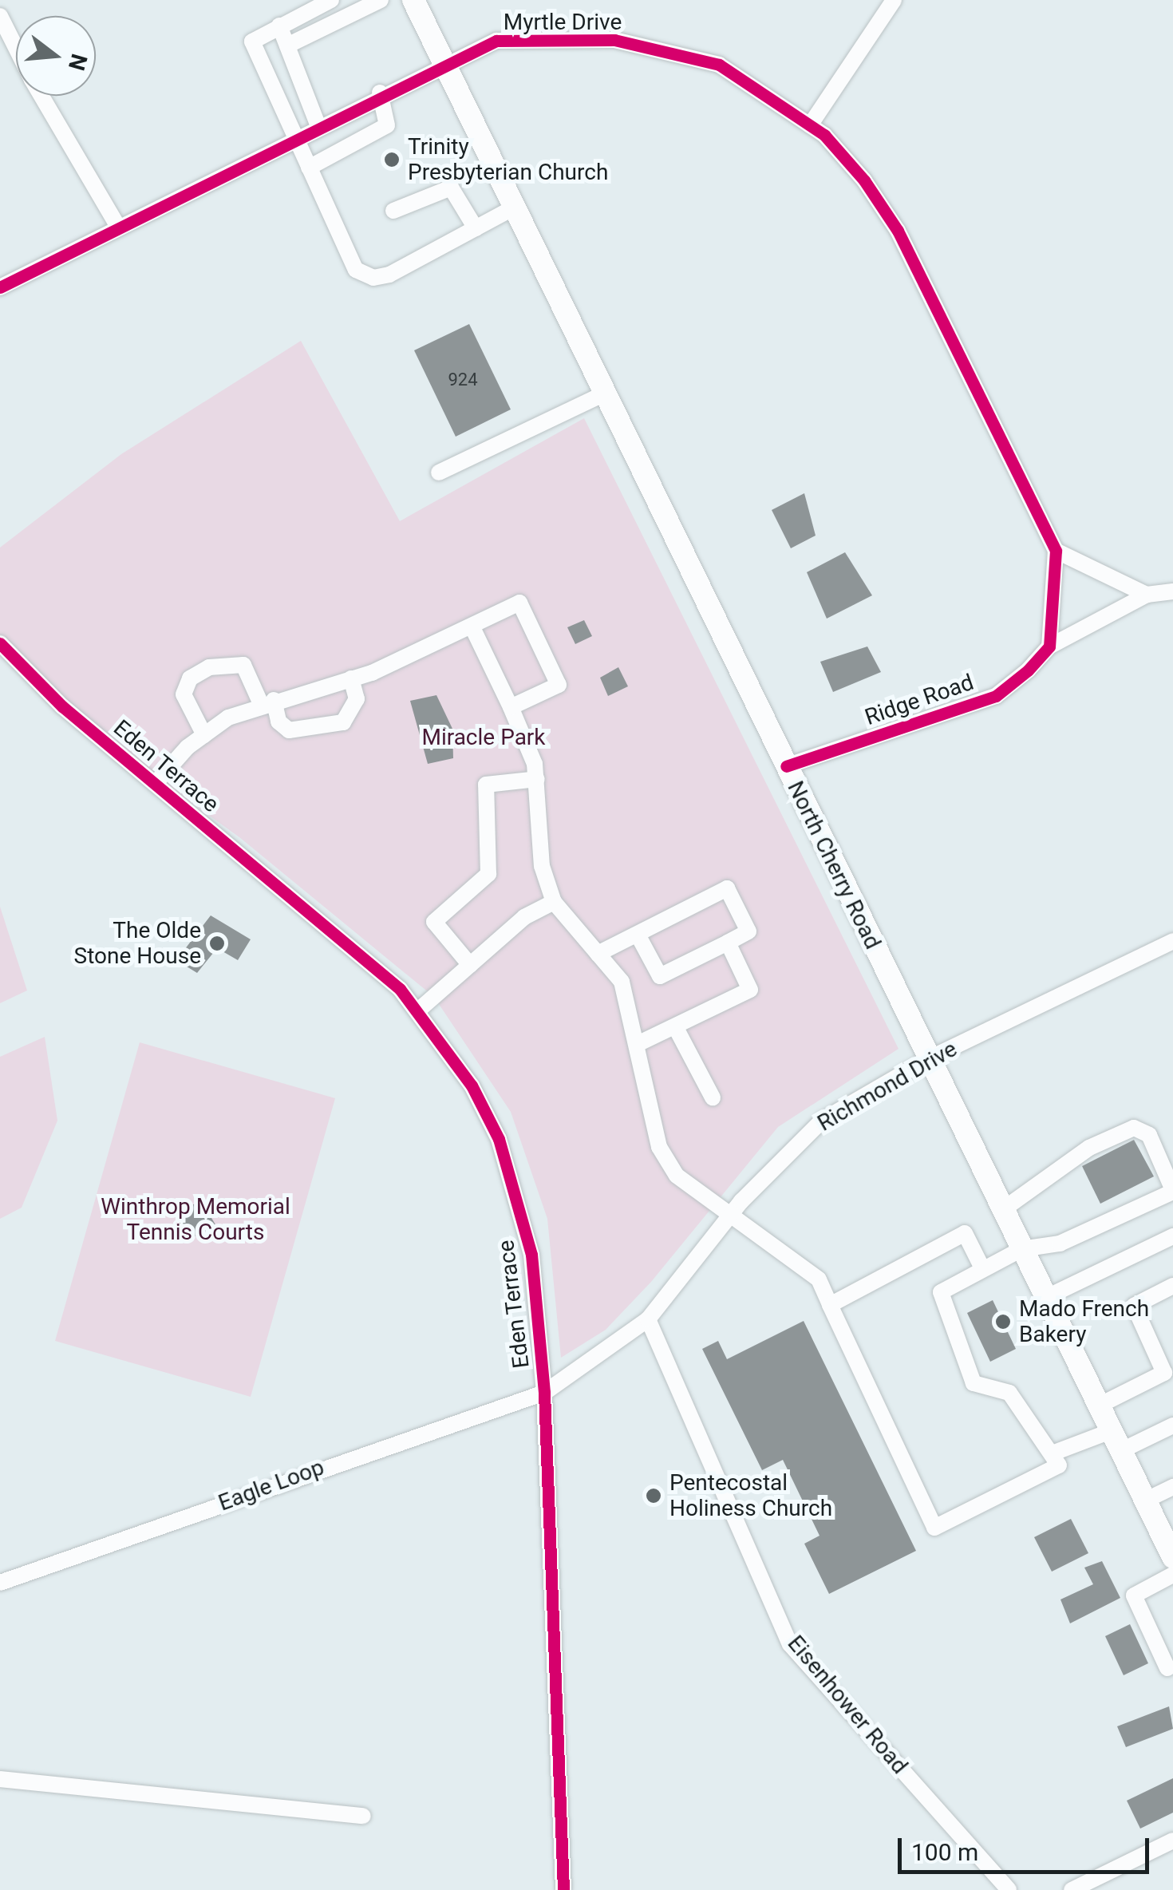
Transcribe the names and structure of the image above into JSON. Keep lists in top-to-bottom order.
{
  "streets": {
    "main road": ["North Cherry Road"],
    "street": [
      "Myrtle Drive",
      "Ridge Road",
      "Eden Terrace",
      "Richmond Drive",
      "Eagle Loop",
      "Eisenhower Road"
    ]
  },
  "crossings": [
    ["Myrtle Drive", "North Cherry Road"],
    ["Ridge Road", "North Cherry Road"],
    ["Eden Terrace", "Richmond Drive"],
    ["Eden Terrace", "Eagle Loop"],
    ["North Cherry Road", "Richmond Drive"],
    ["Richmond Drive", "Eagle Loop"],
    ["Richmond Drive", "Eisenhower Road"]
  ],
  "parks": ["Miracle Park", "Winthrop Memorial Tennis Courts"],
  "places": [
    "Trinity Presbyterian Church",
    "The Olde Stone House",
    "Mado French Bakery",
    "Pentecostal Holiness Church"
  ],
  "house_numbers": ["924"],
  "scale_bar": "100 m",
  "north": "right"
}
